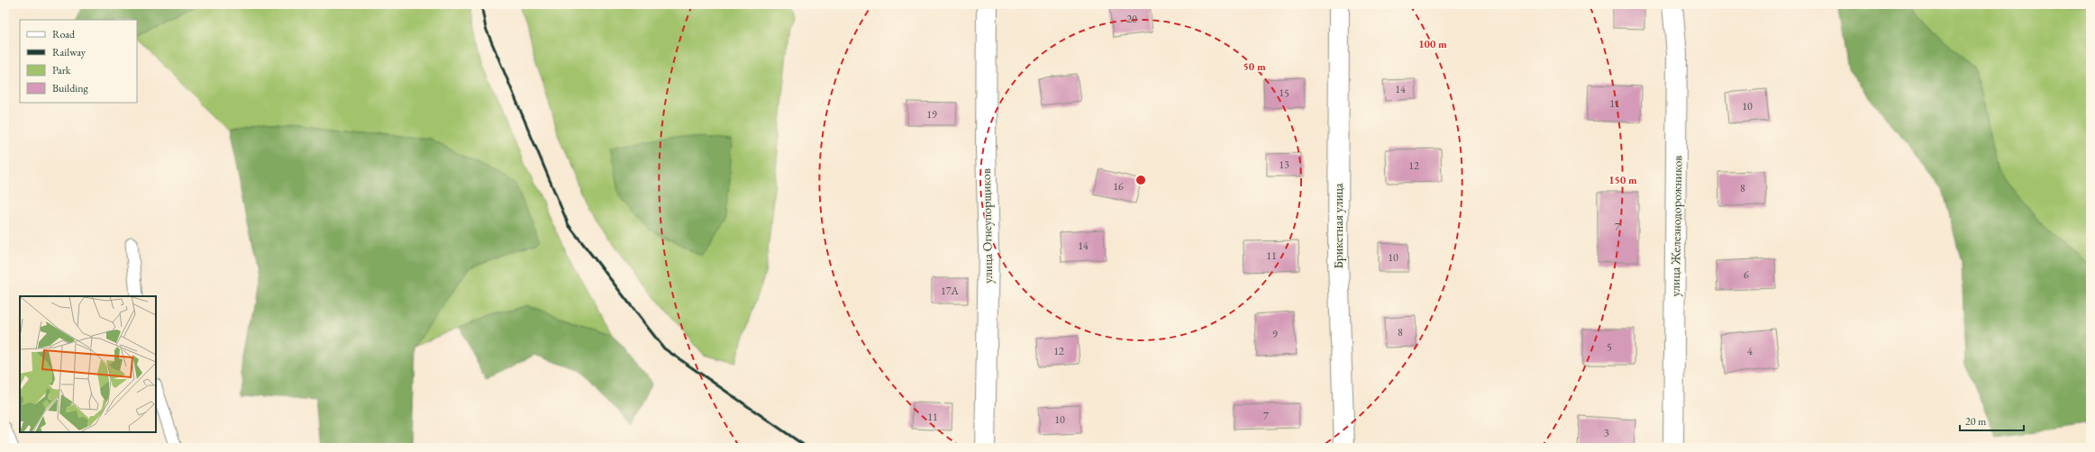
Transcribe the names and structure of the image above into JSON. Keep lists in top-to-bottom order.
{
  "streets": {
    "street": ["улица Огнеупорщиков", "Брикетная улица", "улица Железнодорожников"]
  },
  "house_numbers": [
    "20",
    "14",
    "15",
    "11",
    "10",
    "19",
    "13",
    "12",
    "16",
    "8",
    "7",
    "14",
    "11",
    "10",
    "6",
    "17А",
    "8",
    "9",
    "5",
    "12",
    "4",
    "7",
    "11",
    "10",
    "3"
  ],
  "legend": [
    "Road",
    "Railway",
    "Park",
    "Building"
  ],
  "scale_bar": "20 m",
  "rings": ["100 m", "50 m", "150 m"]
}
